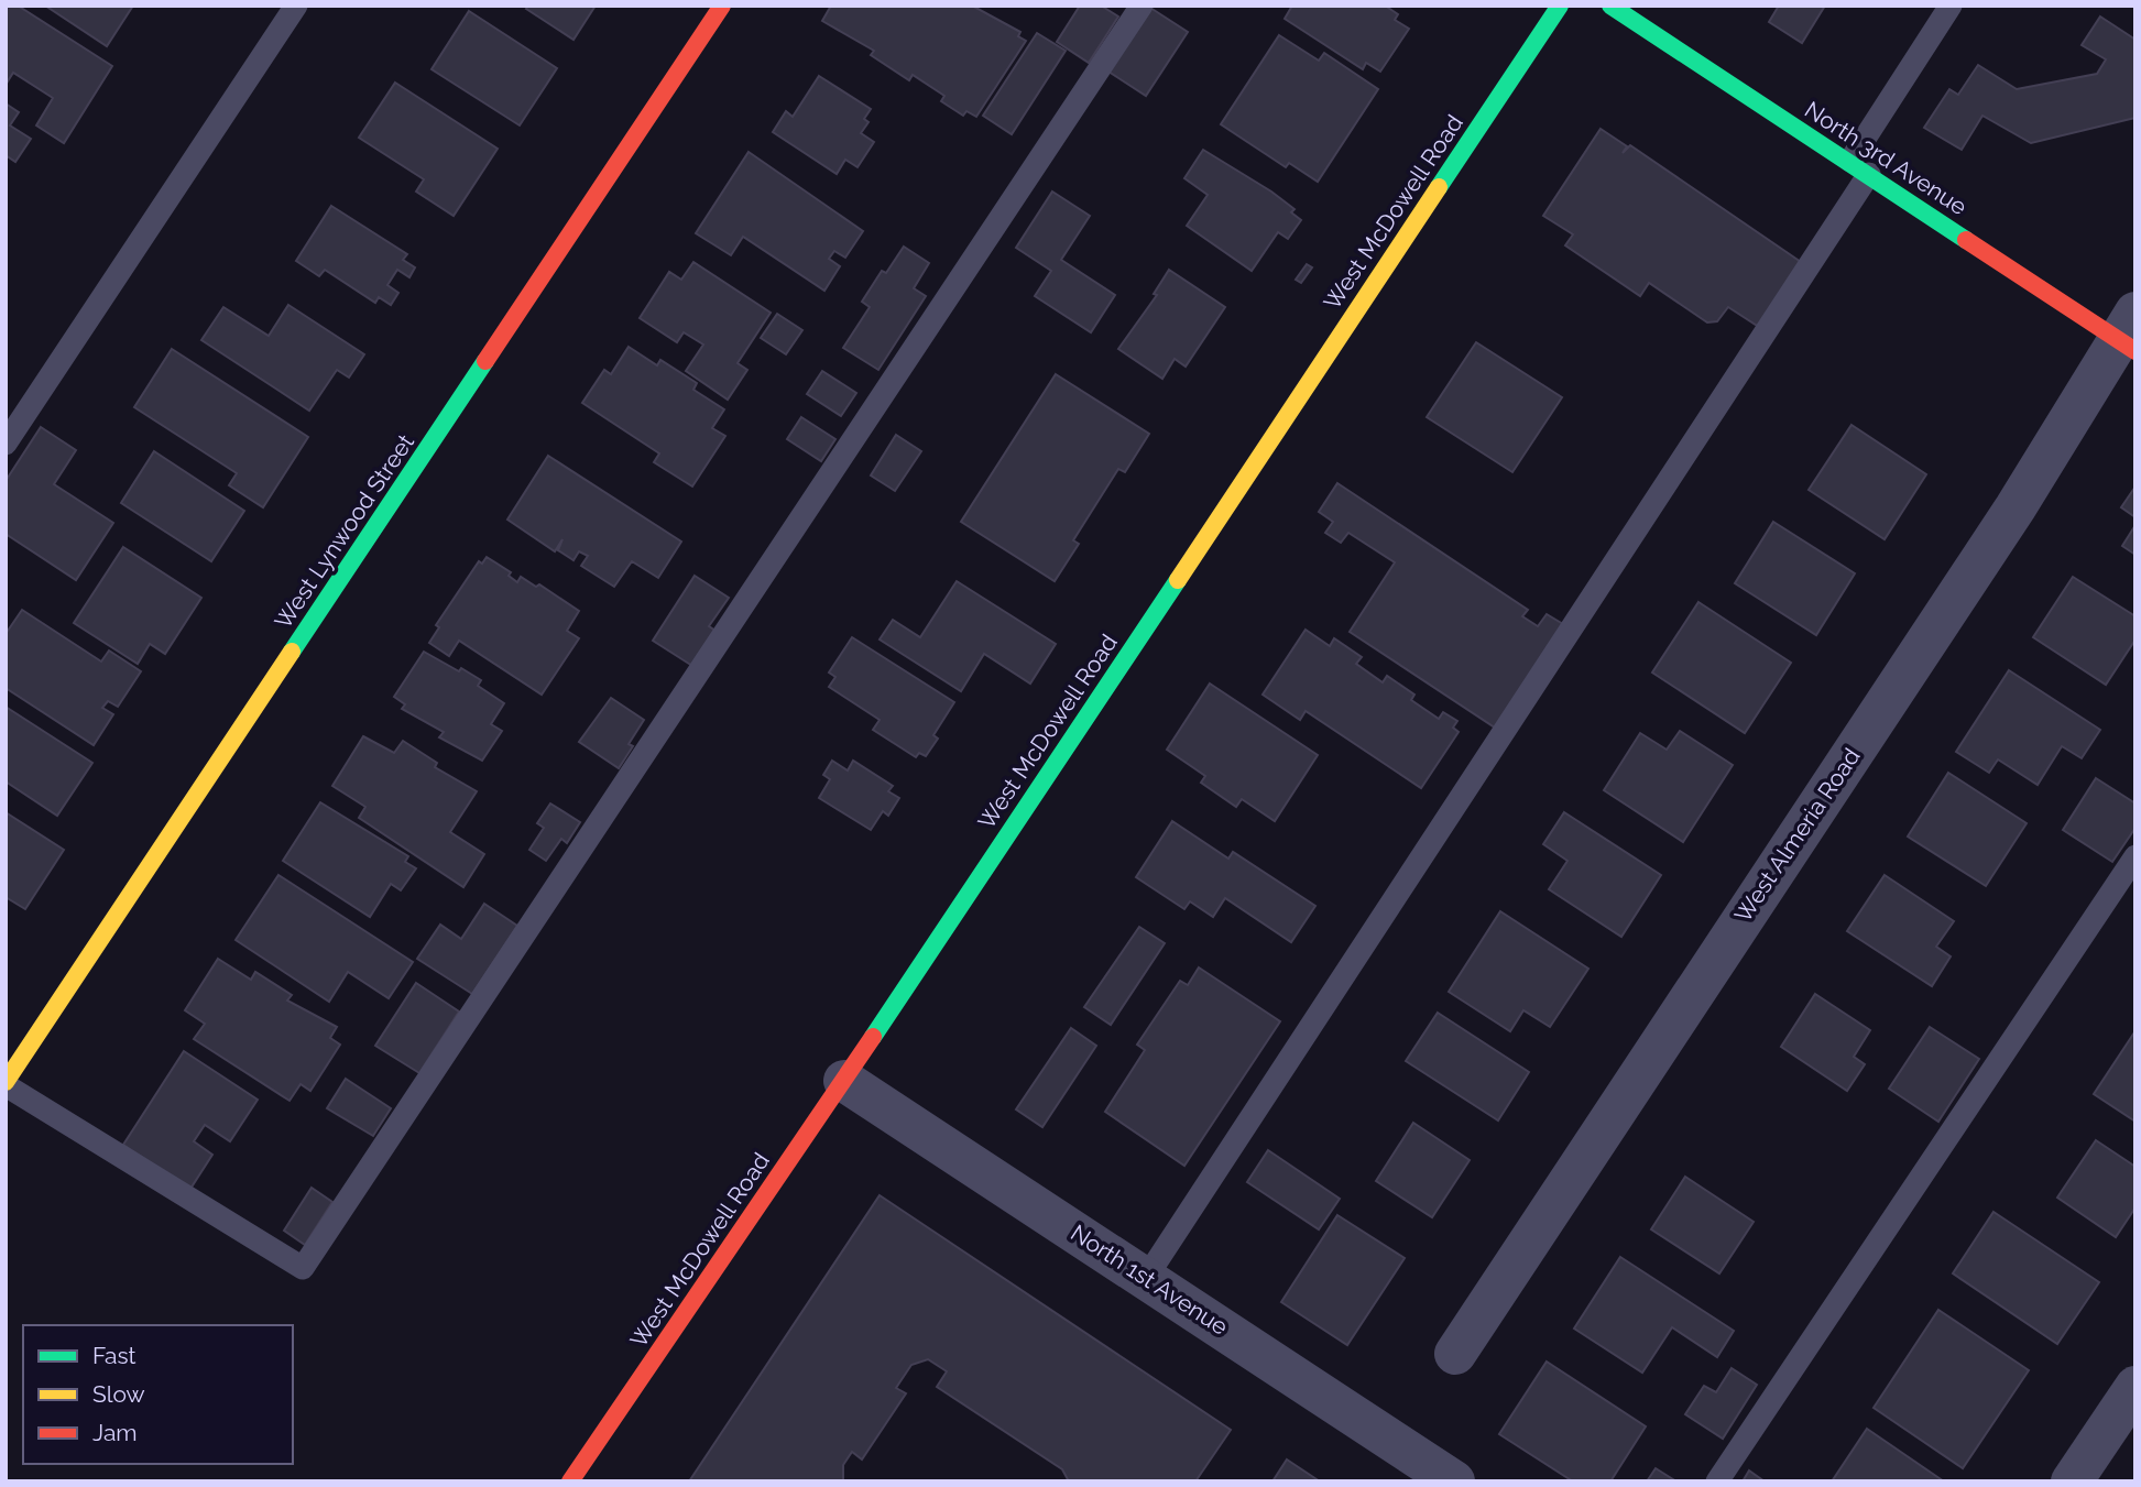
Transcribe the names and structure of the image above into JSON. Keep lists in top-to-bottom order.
{
  "streets": {
    "street": [
      "North 3rd Avenue",
      "West McDowell Road",
      "West Lynwood Street",
      "West Almeria Road",
      "North 1st Avenue"
    ]
  },
  "crossings": [
    ["North 3rd Avenue", "West Almeria Road"],
    ["West McDowell Road", "North 1st Avenue"]
  ],
  "legend": ["Fast", "Slow", "Jam"]
}
